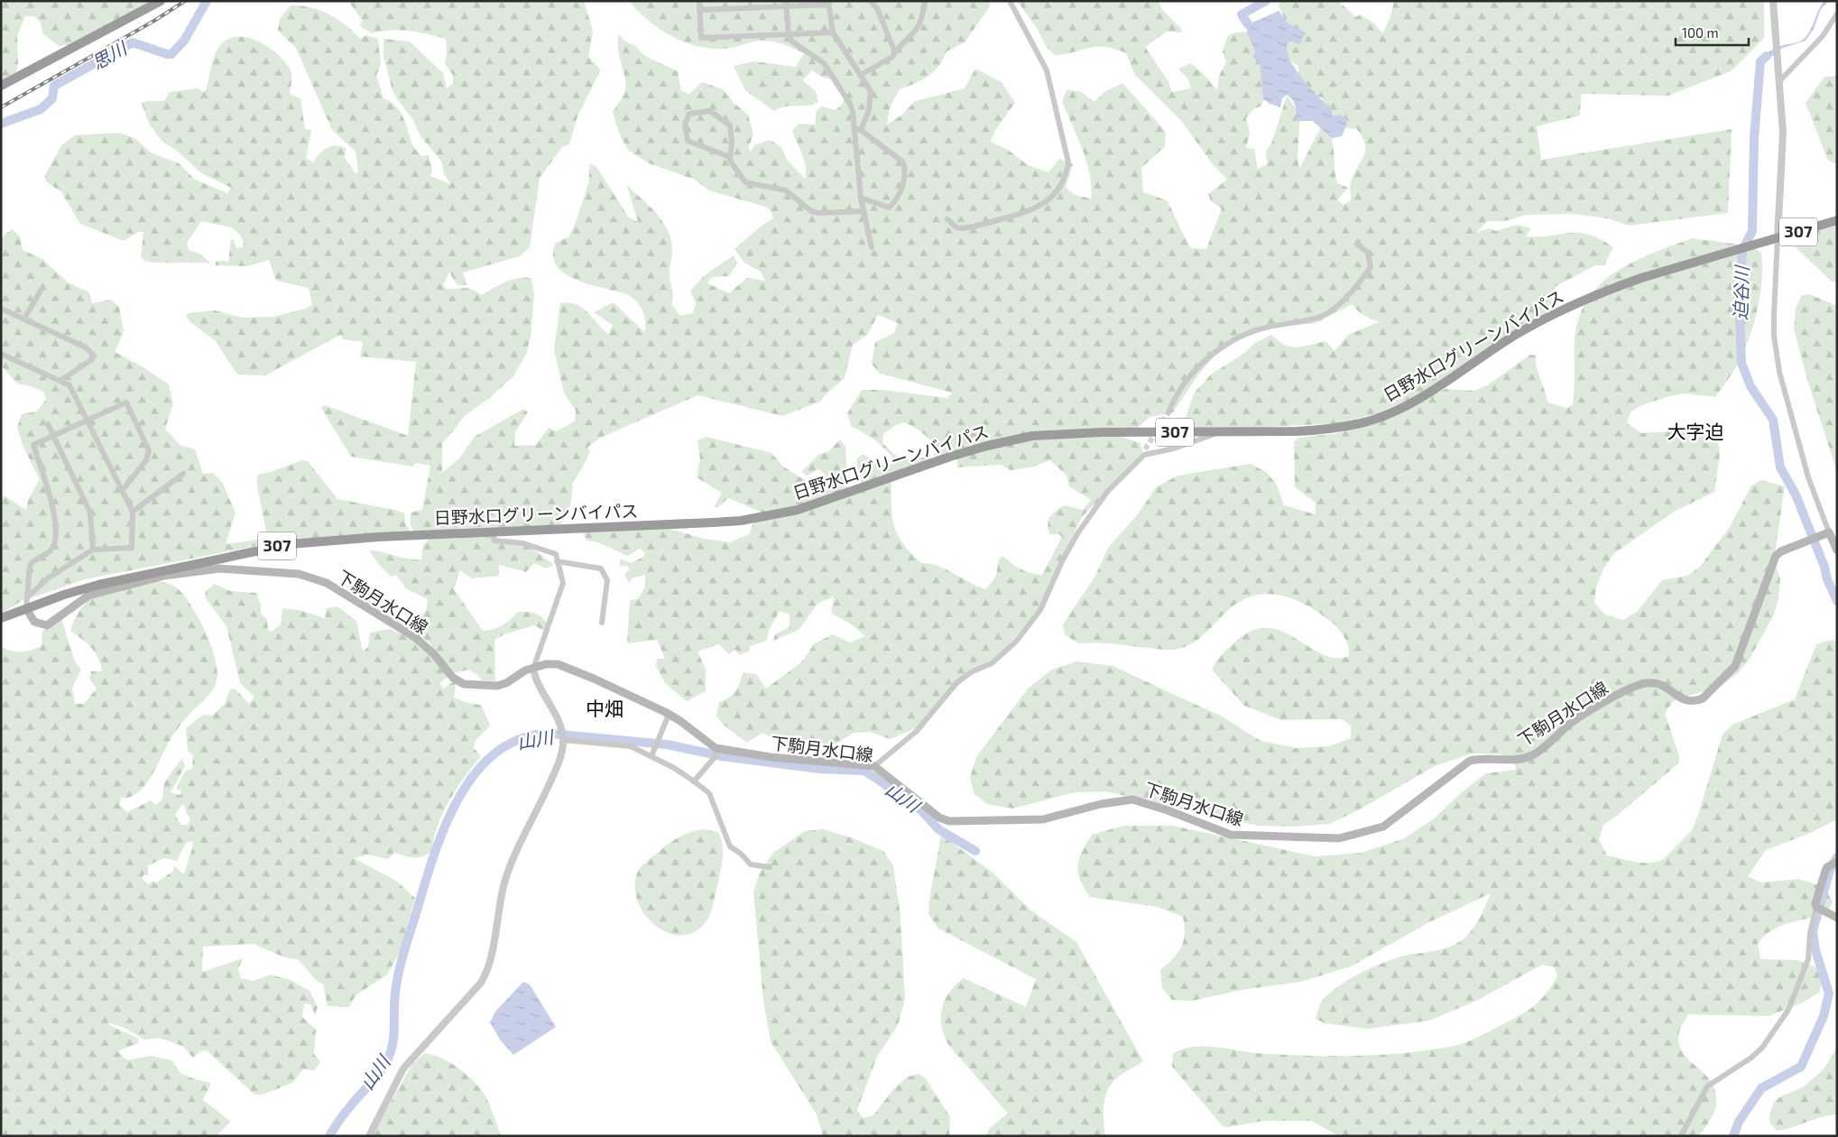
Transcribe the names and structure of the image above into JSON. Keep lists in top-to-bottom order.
{
  "streets": {
    "highway": ["307", "日野水口グリーンバイパス"],
    "main road": ["下駒月水口線"]
  },
  "districts": ["大字迫", "中畑"],
  "water": ["思川", "迫谷川", "山川"],
  "scale_bar": "100 m"
}
